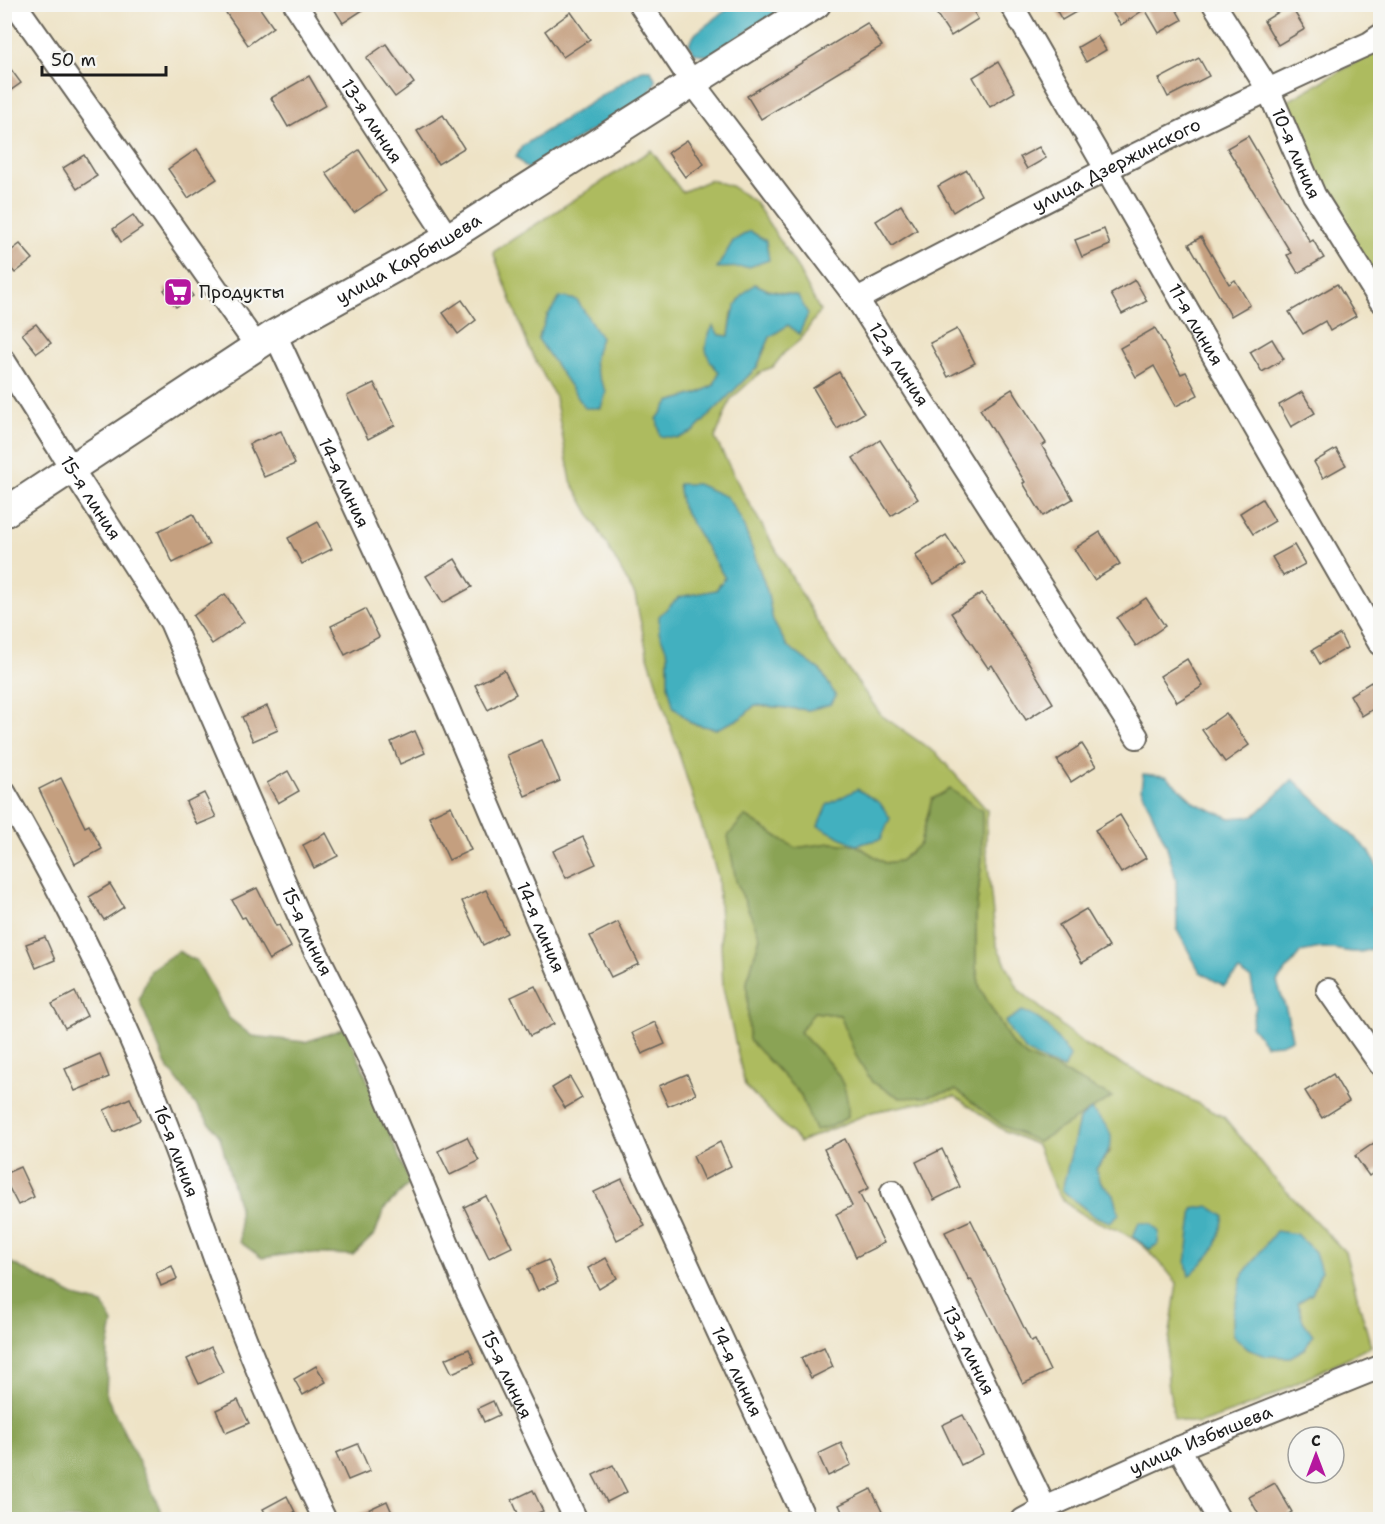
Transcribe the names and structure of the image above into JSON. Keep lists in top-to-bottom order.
{
  "streets": {
    "main road": ["улица Карбышева"],
    "street": [
      "13-я линия",
      "10-я линия",
      "улица Дзержинского",
      "11-я линия",
      "12-я линия",
      "14-я линия",
      "15-я линия",
      "16-я линия",
      "улица Избышева"
    ]
  },
  "crossings": [
    ["13-я линия", "улица Карбышева"],
    ["13-я линия", "улица Избышева"],
    ["10-я линия", "улица Дзержинского"],
    ["улица Дзержинского", "11-я линия"],
    ["улица Дзержинского", "12-я линия"],
    ["улица Карбышева", "12-я линия"],
    ["улица Карбышева", "14-я линия"],
    ["улица Карбышева", "15-я линия"]
  ],
  "places": {
    "supermarket": ["Продукты"]
  },
  "scale_bar": "50 m",
  "north": "top"
}
